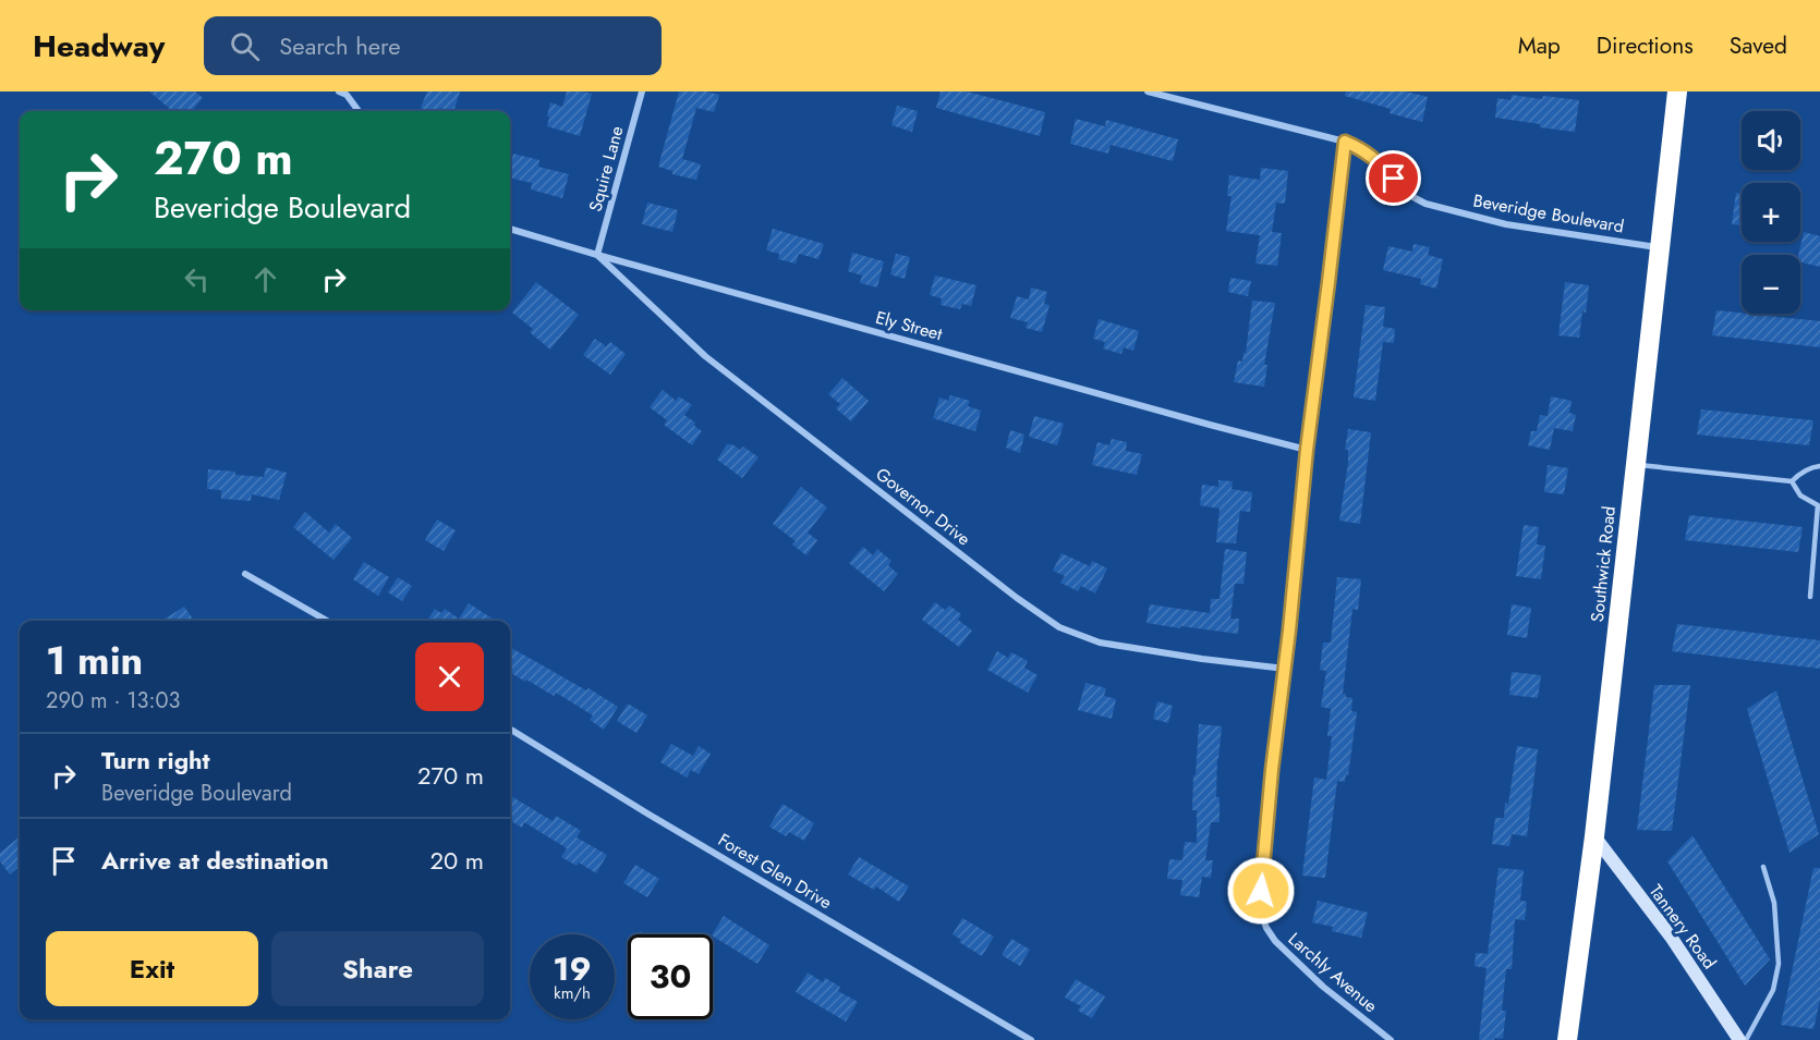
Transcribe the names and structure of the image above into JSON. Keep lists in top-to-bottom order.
{
  "streets": {
    "highway": ["Southwick Road"],
    "street": [
      "Squire Lane",
      "Beveridge Boulevard",
      "Ely Street",
      "Governor Drive",
      "Forest Glen Drive",
      "Tannery Road",
      "Larchly Avenue"
    ]
  },
  "crossings": [
    ["Squire Lane", "Ely Street"],
    ["Squire Lane", "Governor Drive"],
    ["Beveridge Boulevard", "Southwick Road"],
    ["Beveridge Boulevard", "Larchly Avenue"],
    ["Ely Street", "Governor Drive"],
    ["Ely Street", "Larchly Avenue"],
    ["Governor Drive", "Larchly Avenue"],
    ["Southwick Road", "Tannery Road"]
  ],
  "page": {
    "header": "Headway",
    "search": "Search here",
    "nav": ["Map", "Directions", "Saved"],
    "map_buttons": ["+", "−"],
    "turn": ["270 m", "Beveridge Boulevard"],
    "heading": ["1 min", "290 m · 13:03"],
    "list": [
      {
        "name": "Turn right",
        "note": "Beveridge Boulevard",
        "value": "270 m"
      },
      {
        "name": "Arrive at destination",
        "value": "20 m"
      }
    ],
    "buttons": ["Exit", "Share"],
    "speed": "19 km/h",
    "limit": "30"
  }
}
